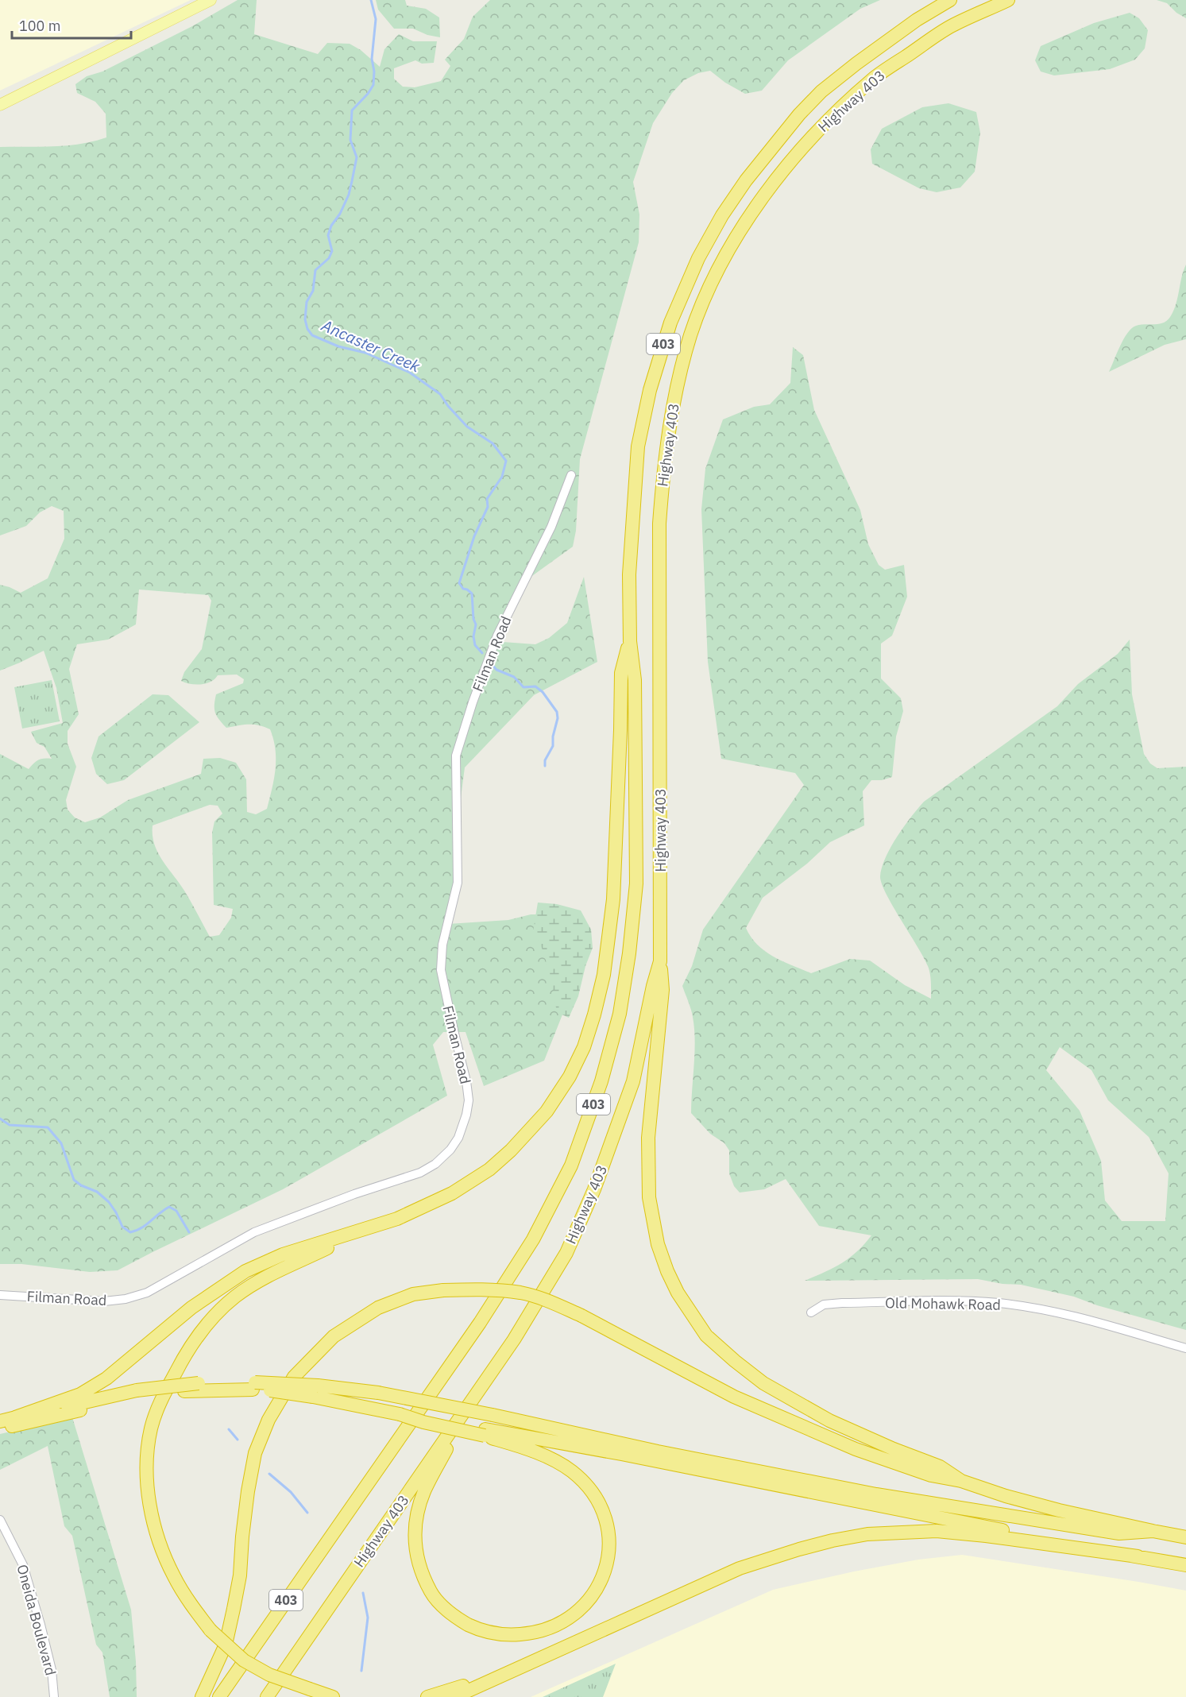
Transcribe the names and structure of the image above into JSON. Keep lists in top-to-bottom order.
{
  "streets": {
    "highway": ["Highway 403", "403"],
    "street": ["Filman Road", "Old Mohawk Road", "Oneida Boulevard"]
  },
  "water": ["Ancaster Creek"],
  "scale_bar": "100 m"
}
